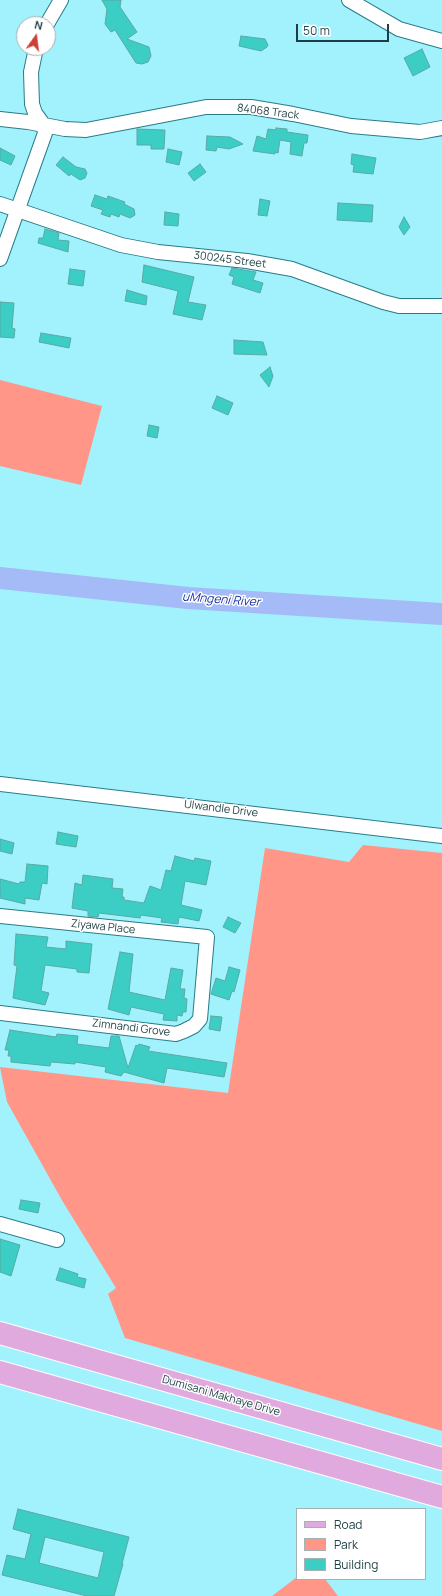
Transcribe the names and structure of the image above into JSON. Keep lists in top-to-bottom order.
{
  "streets": {
    "main road": ["Dumisani Makhaye Drive"],
    "street": [
      "84068 Track",
      "300245 Street",
      "Ulwandle Drive",
      "Ziyawa Place",
      "Zimnandi Grove"
    ]
  },
  "crossings": [
    ["Ziyawa Place", "Zimnandi Grove"]
  ],
  "water": ["uMngeni River"],
  "legend": ["Road", "Park", "Building"],
  "scale_bar": "50 m",
  "north": "top"
}
